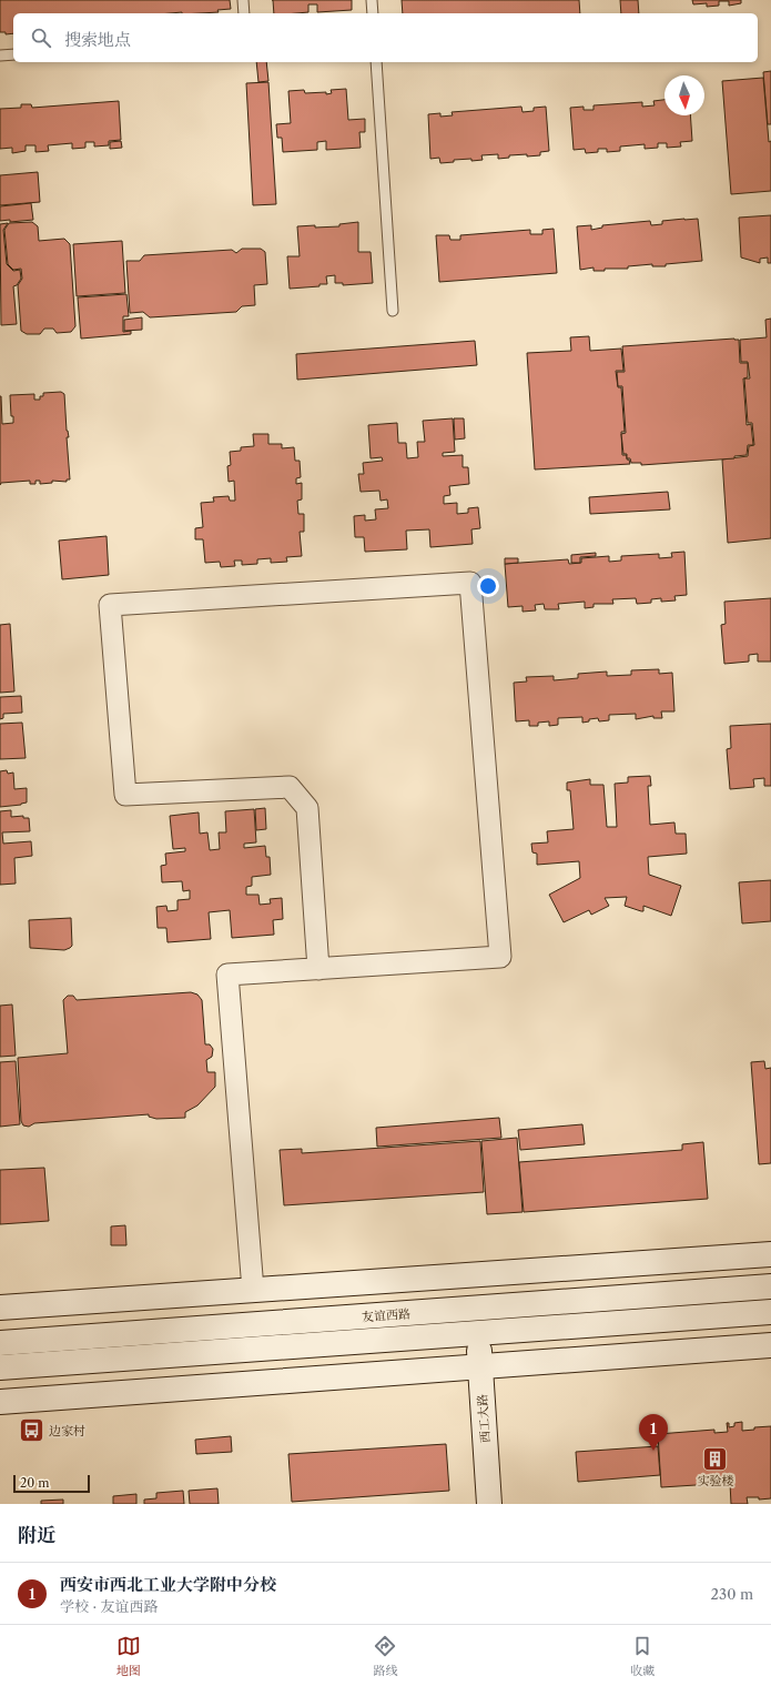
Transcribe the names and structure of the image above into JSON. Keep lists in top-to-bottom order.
{
  "streets": {
    "street": ["友谊西路", "西工大路"]
  },
  "crossings": [
    ["友谊西路", "西工大路"]
  ],
  "places": {
    "bus stop": ["边家村"],
    "building": ["实验楼"]
  },
  "scale_bar": "20 m",
  "north": "bottom",
  "page": {
    "search": "搜索地点",
    "pins": "1",
    "scale": "20 m",
    "heading": "附近",
    "list": [
      {
        "mark": "1",
        "name": "西安市西北工业大学附中分校",
        "note": "学校 · 友谊西路",
        "value": "230 m"
      }
    ],
    "nav": ["地图", "路线", "收藏"]
  }
}
